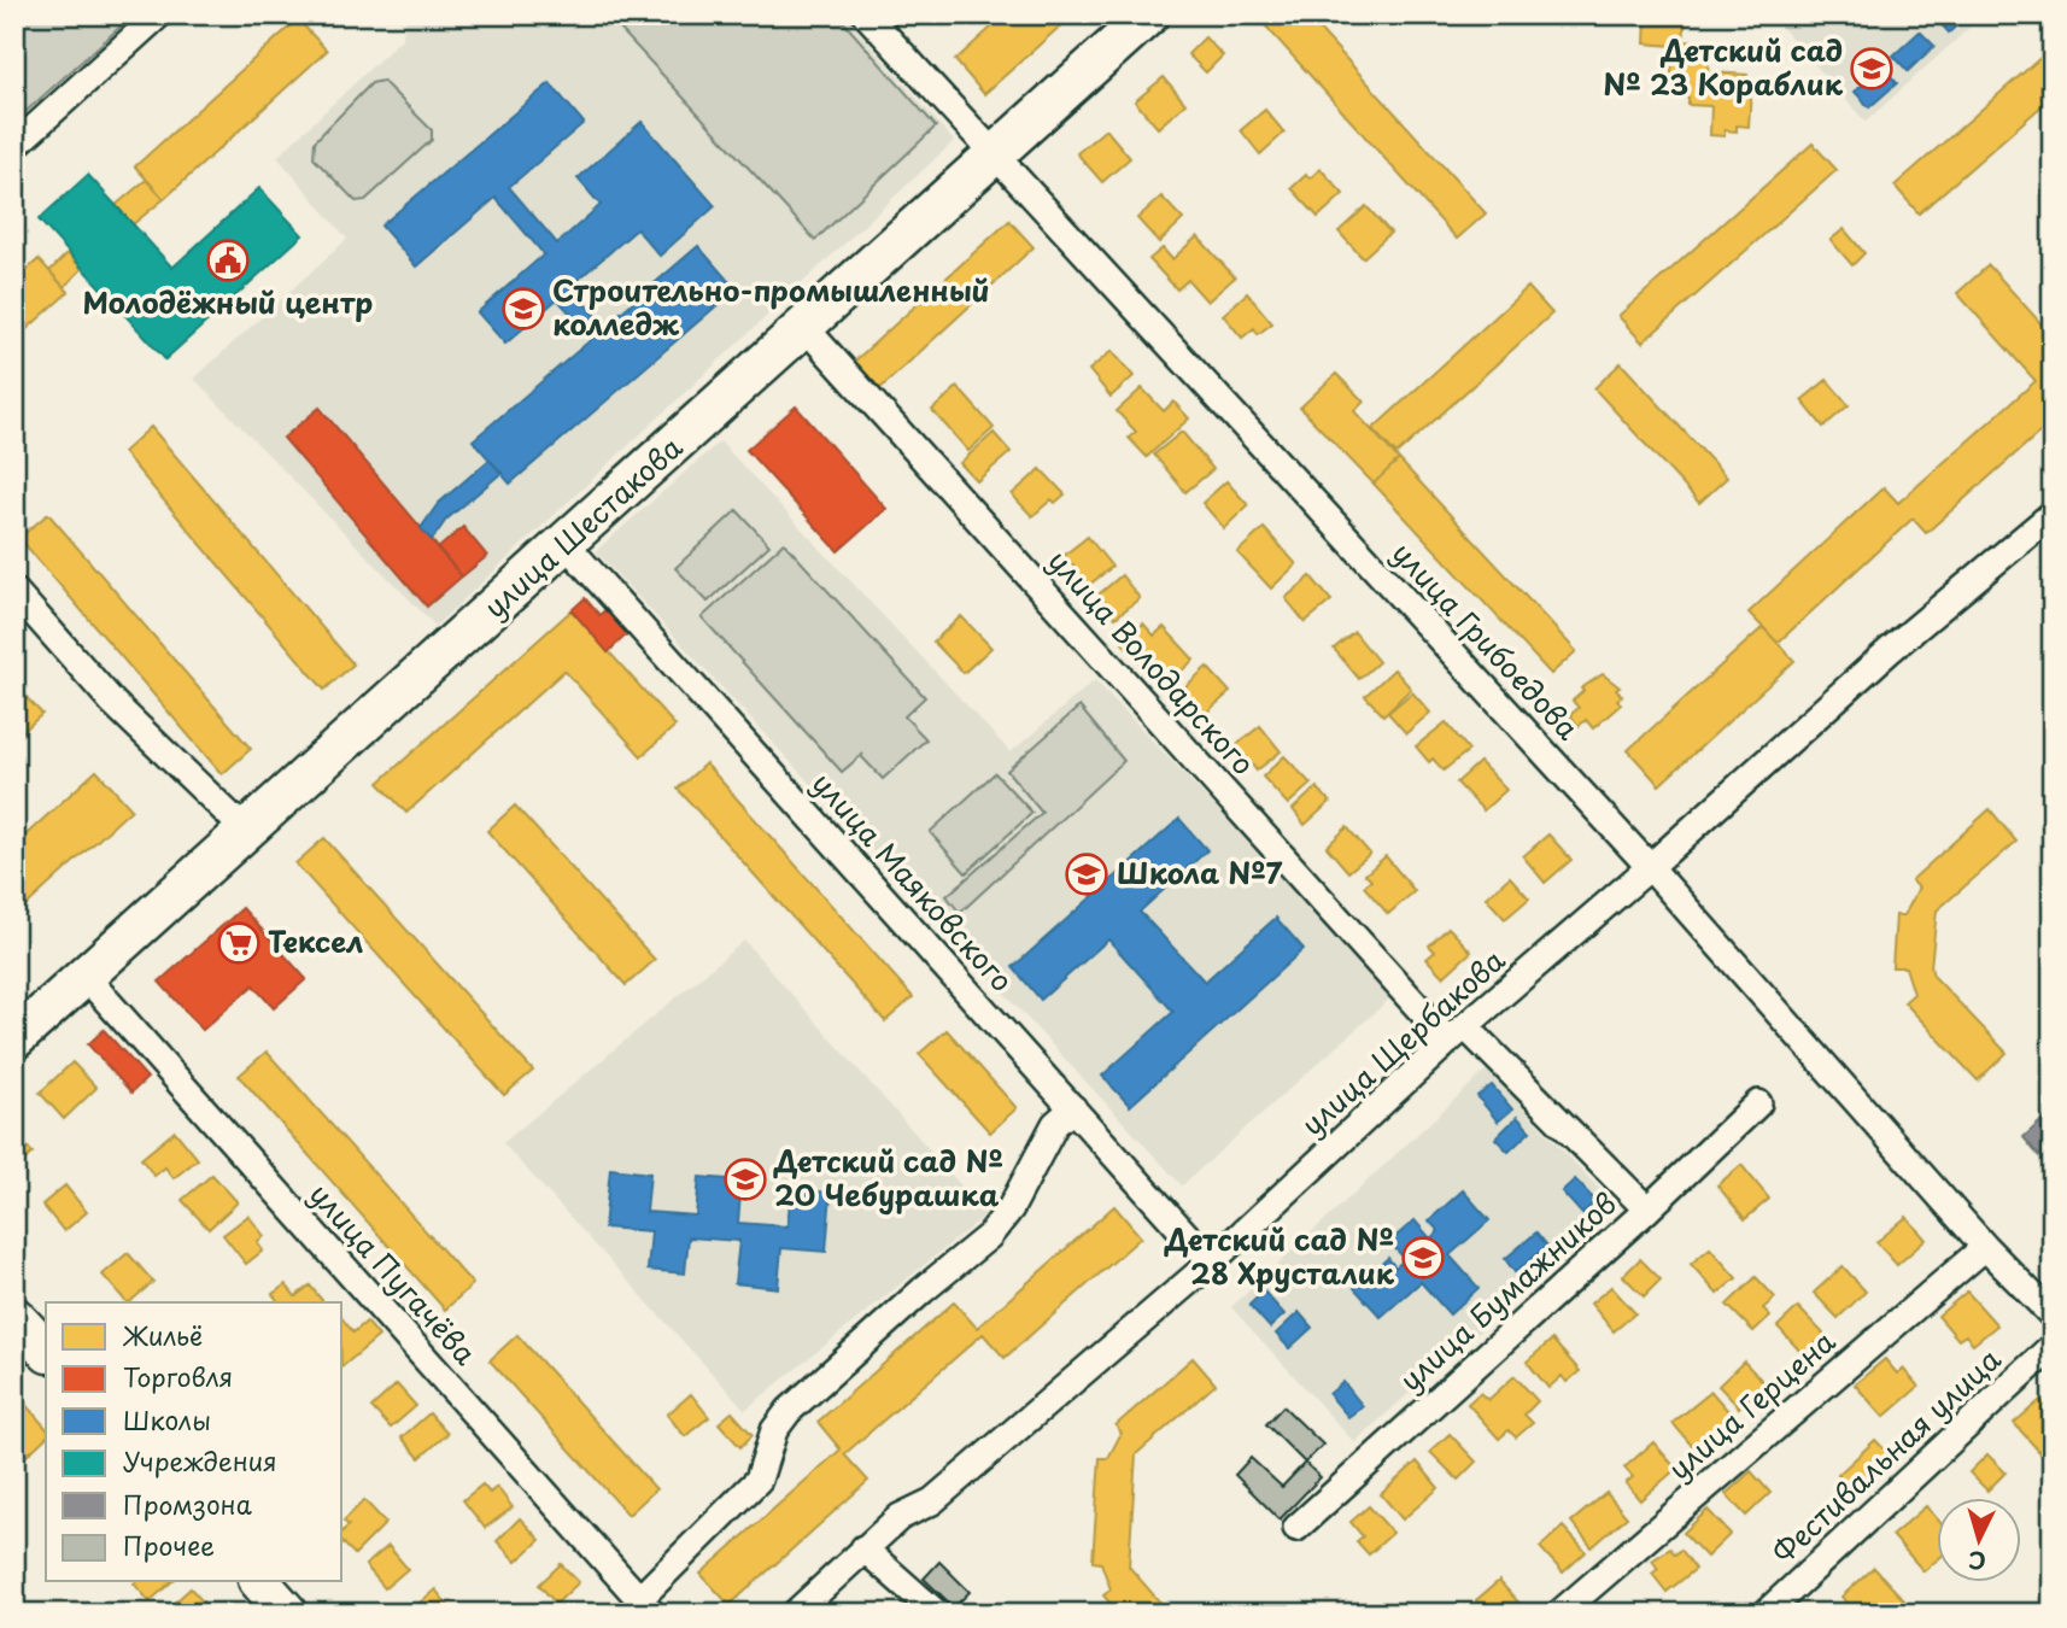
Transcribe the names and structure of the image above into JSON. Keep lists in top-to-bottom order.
{
  "streets": {
    "main road": ["улица Шестакова"],
    "street": [
      "улица Грибоедова",
      "улица Володарского",
      "улица Маяковского",
      "улица Щербакова",
      "улица Пугачёва",
      "улица Бумажников",
      "улица Герцена",
      "Фестивальная улица"
    ]
  },
  "crossings": [
    ["улица Шестакова", "улица Грибоедова"],
    ["улица Шестакова", "улица Володарского"],
    ["улица Шестакова", "улица Маяковского"],
    ["улица Шестакова", "улица Пугачёва"],
    ["улица Грибоедова", "улица Щербакова"],
    ["улица Грибоедова", "улица Герцена"],
    ["улица Володарского", "улица Щербакова"],
    ["улица Володарского", "улица Бумажников"],
    ["улица Маяковского", "улица Щербакова"],
    ["улица Щербакова", "улица Бумажников"]
  ],
  "places": {
    "school or university": [
      "Детский сад № 23 Кораблик",
      "Строительно-промышленный колледж",
      "Школа №7",
      "Детский сад № 20 Чебурашка",
      "Детский сад № 28 Хрусталик"
    ],
    "public building": ["Молодёжный центр"],
    "supermarket": ["Тексел"]
  },
  "legend": [
    "Жильё",
    "Торговля",
    "Школы",
    "Учреждения",
    "Промзона",
    "Прочее"
  ],
  "north": "bottom"
}
